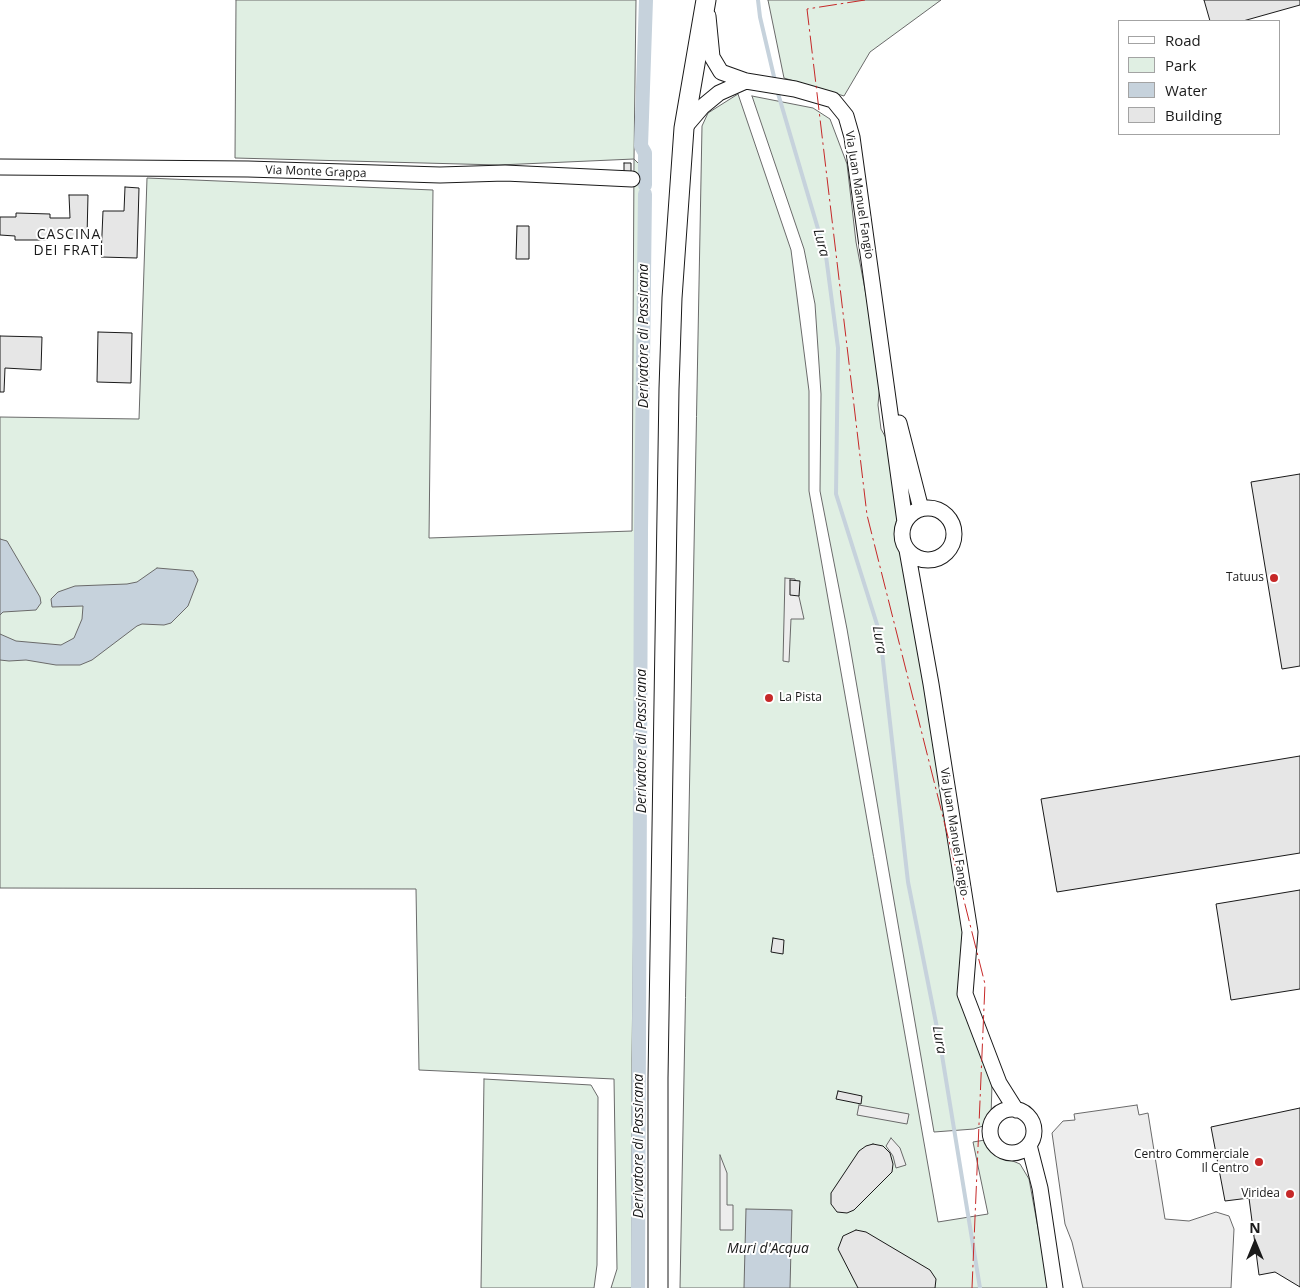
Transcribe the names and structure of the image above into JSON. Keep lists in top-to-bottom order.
{
  "streets": {
    "street": ["Via Monte Grappa", "Via Juan Manuel Fangio"]
  },
  "districts": ["CASCINA DEI FRATI"],
  "water": ["Lura", "Derivatore di Passirana", "Muri d'Acqua"],
  "places": [
    "Tatuus",
    "La Pista",
    "Centro Commerciale Il Centro",
    "Viridea"
  ],
  "legend": [
    "Road",
    "Park",
    "Water",
    "Building"
  ],
  "north": "top"
}
